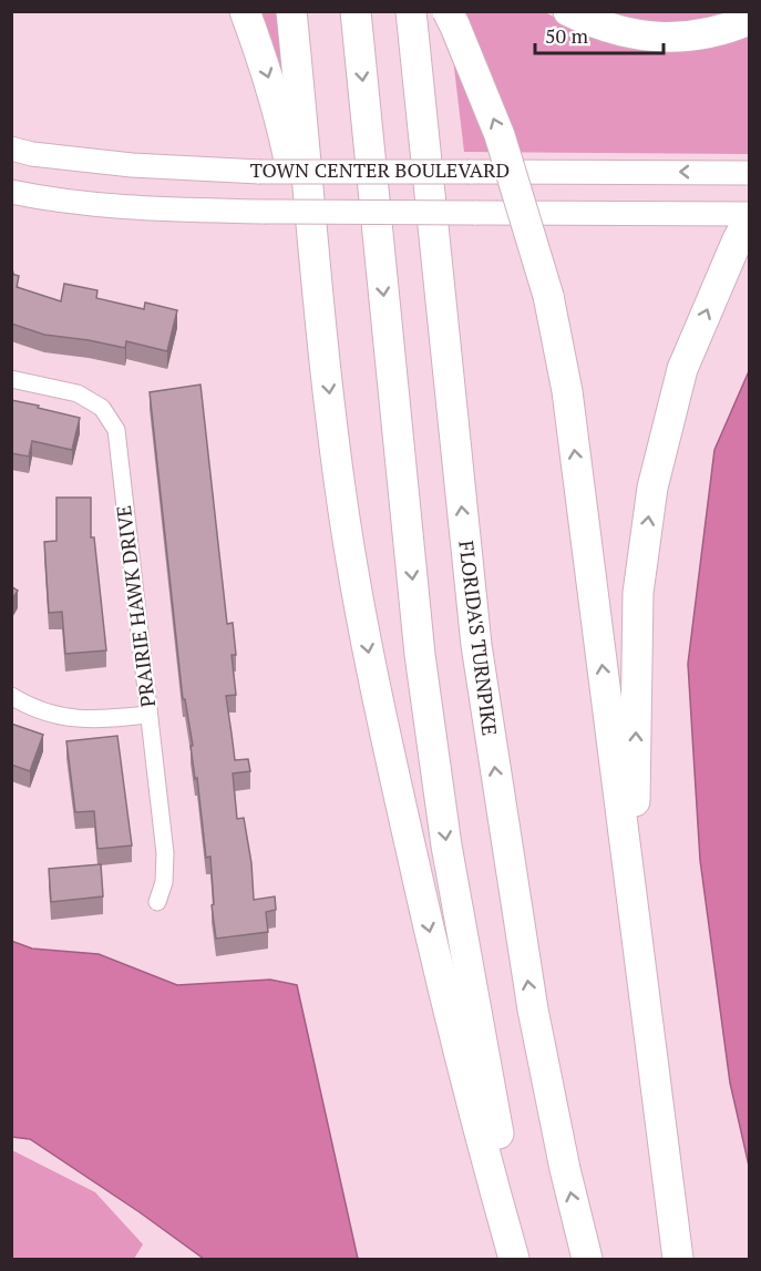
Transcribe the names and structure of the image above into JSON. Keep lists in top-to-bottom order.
{
  "streets": {
    "highway": ["FLORIDA'S TURNPIKE"],
    "main road": ["TOWN CENTER BOULEVARD"],
    "street": ["PRAIRIE HAWK DRIVE"]
  },
  "scale_bar": "50 m"
}
